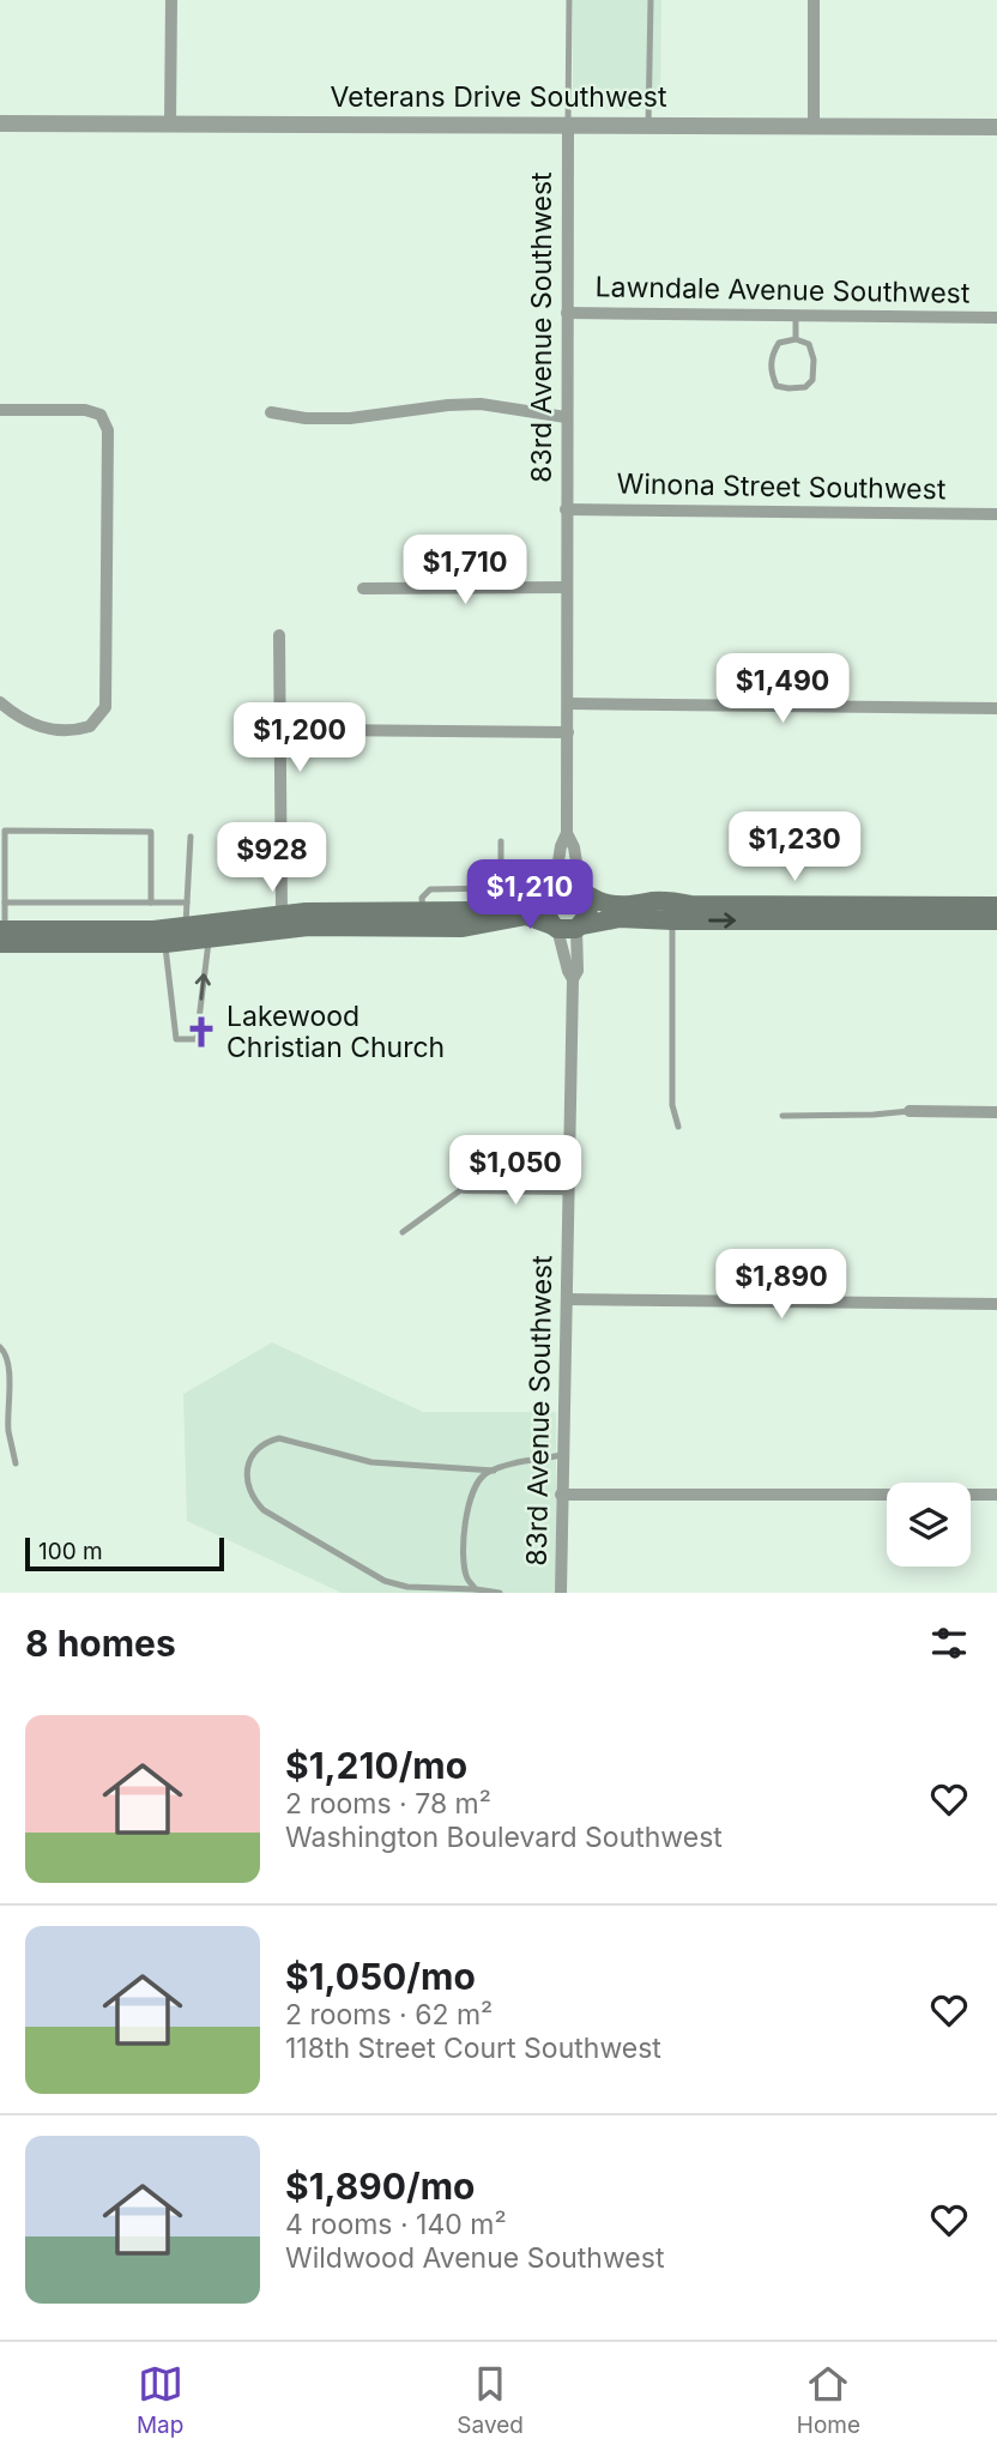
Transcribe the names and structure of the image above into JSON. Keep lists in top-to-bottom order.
{
  "streets": {
    "street": [
      "Veterans Drive Southwest",
      "Lawndale Avenue Southwest",
      "83rd Avenue Southwest",
      "Winona Street Southwest"
    ]
  },
  "crossings": [
    ["Veterans Drive Southwest", "83rd Avenue Southwest"],
    ["Lawndale Avenue Southwest", "83rd Avenue Southwest"],
    ["83rd Avenue Southwest", "Winona Street Southwest"]
  ],
  "places": {
    "church": ["Lakewood Christian Church"]
  },
  "scale_bar": "100 m",
  "page": {
    "price": [
      "$1,710",
      "$1,490",
      "$1,200",
      "$1,230",
      "$928",
      "$1,210",
      "$1,050",
      "$1,890"
    ],
    "scale": "100 m",
    "heading": "8 homes",
    "list": [
      {
        "name": "$1,210/mo",
        "note": "2 rooms · 78 m² · Washington Boulevard Southwest"
      },
      {
        "name": "$1,050/mo",
        "note": "2 rooms · 62 m² · 118th Street Court Southwest"
      },
      {
        "name": "$1,890/mo",
        "note": "4 rooms · 140 m² · Wildwood Avenue Southwest"
      }
    ],
    "tabs": ["Map", "Saved", "Home"]
  }
}
